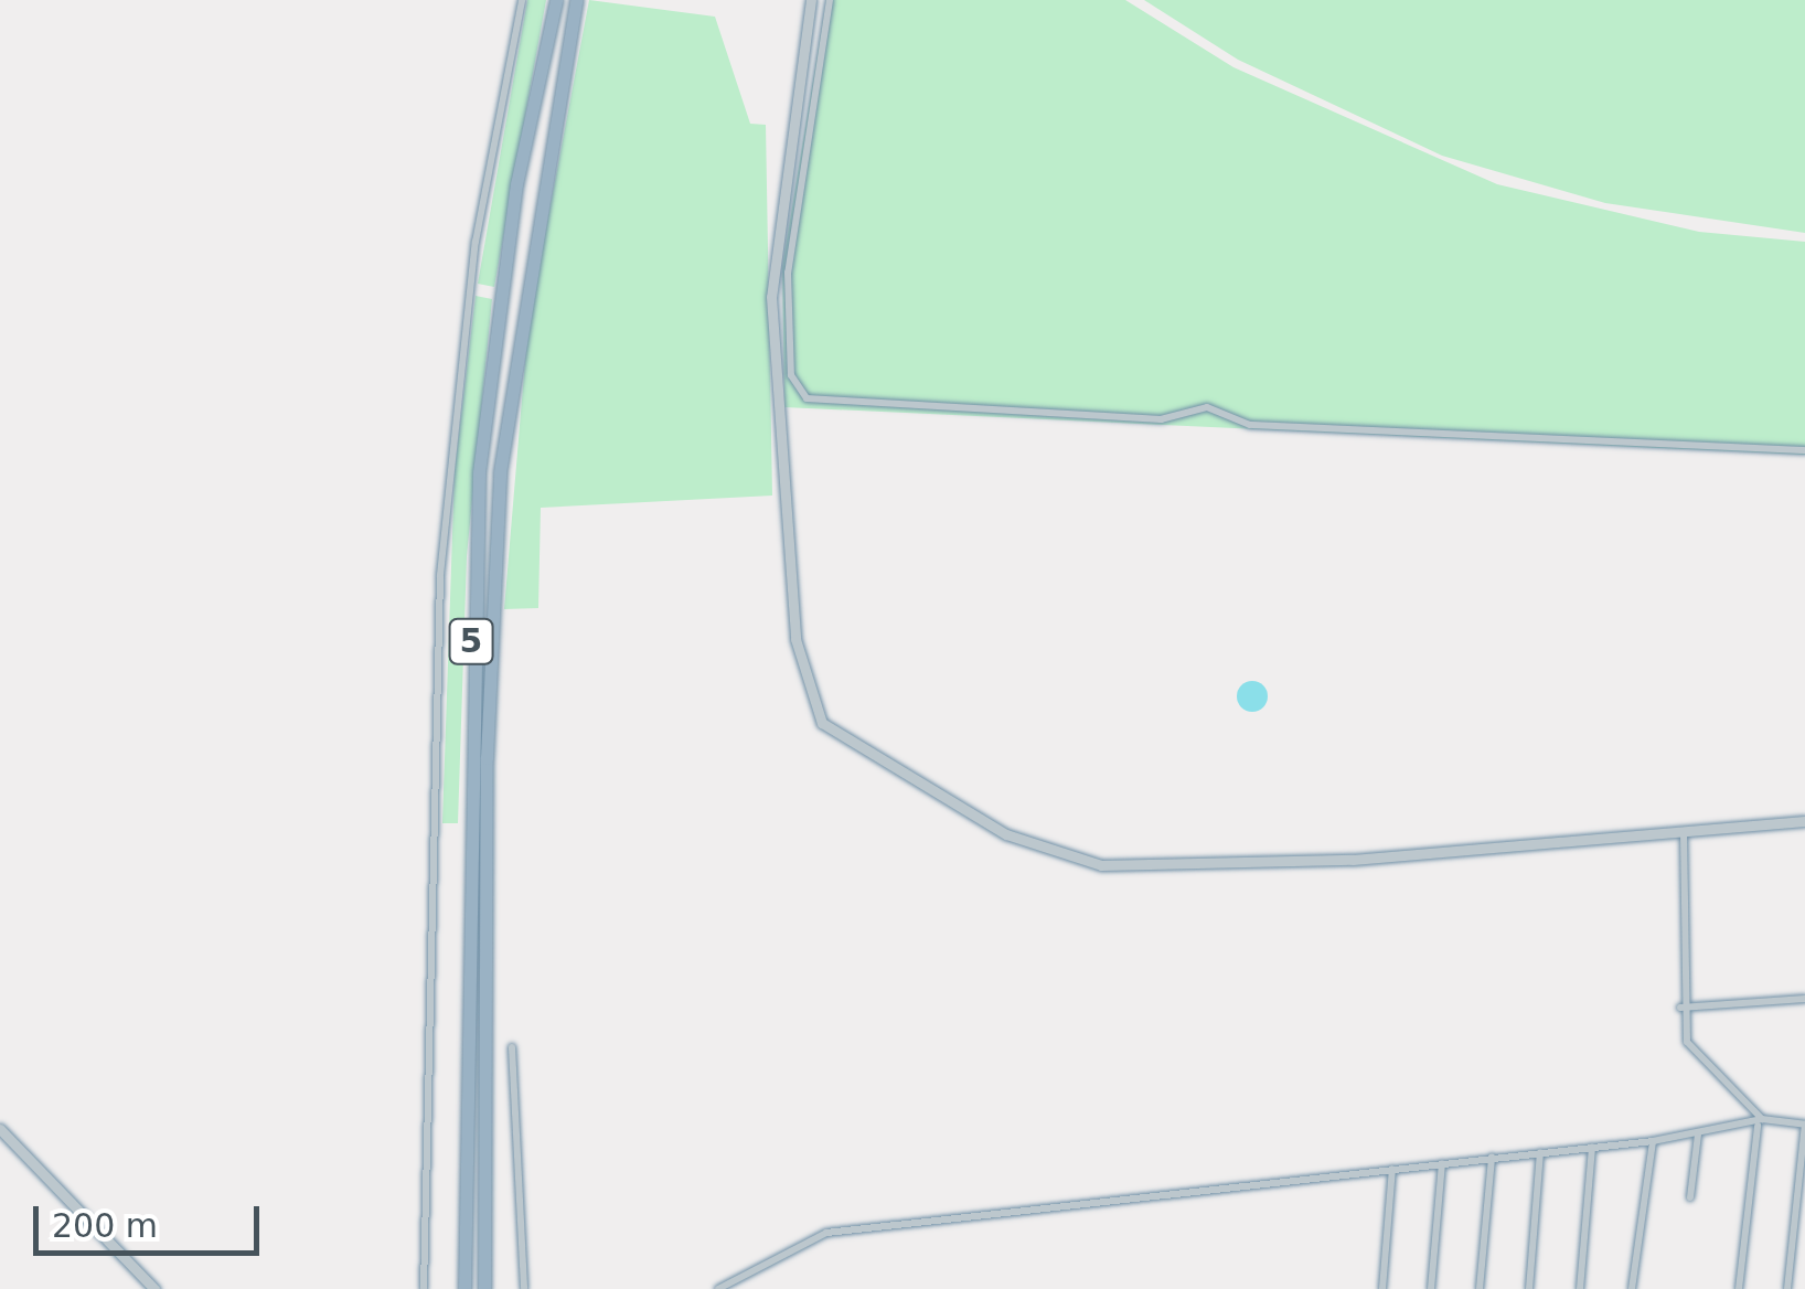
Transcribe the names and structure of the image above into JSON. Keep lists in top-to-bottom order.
{
  "streets": {
    "highway": ["5"]
  },
  "scale_bar": "200 m"
}
